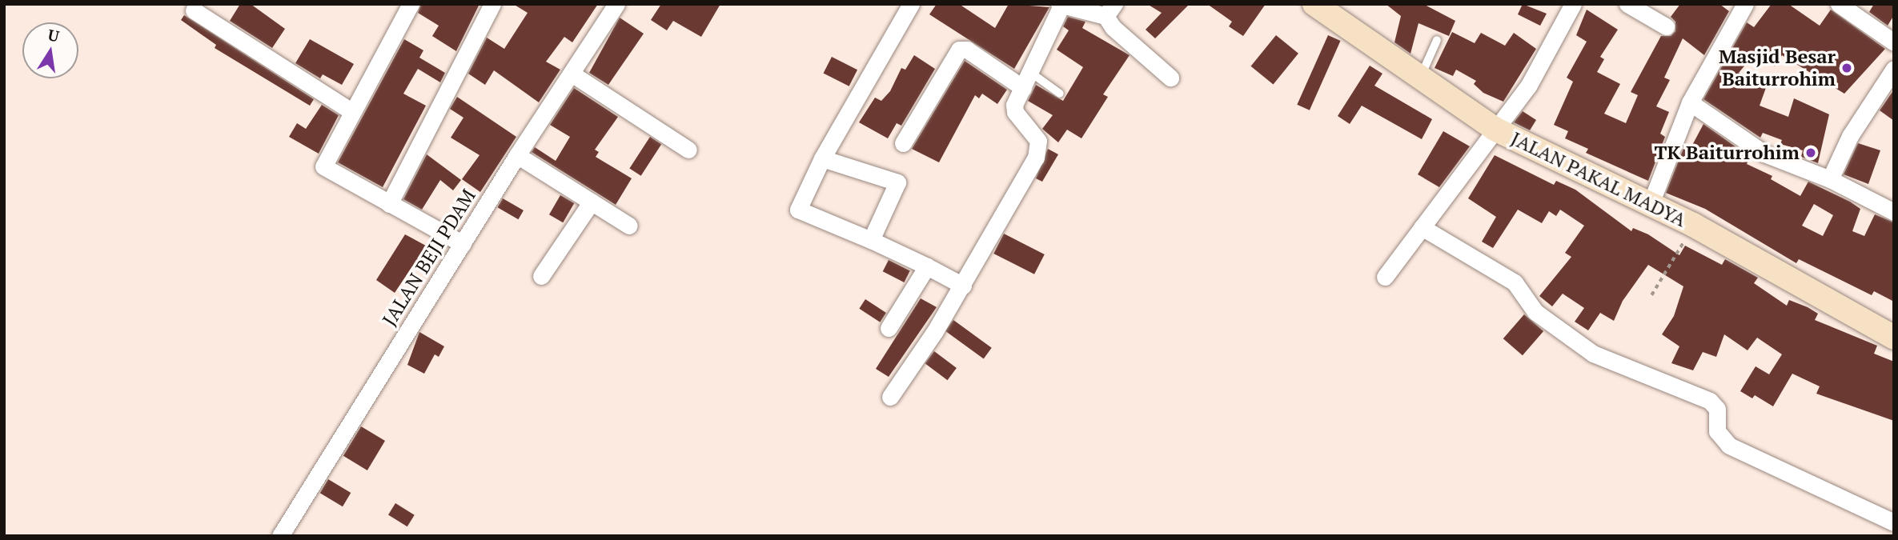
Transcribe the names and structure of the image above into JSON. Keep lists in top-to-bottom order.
{
  "streets": {
    "street": ["JALAN PAKAL MADYA", "JALAN BEJI PDAM"]
  },
  "places": ["Masjid Besar Baiturrohim", "TK Baiturrohim"],
  "north": "top"
}
